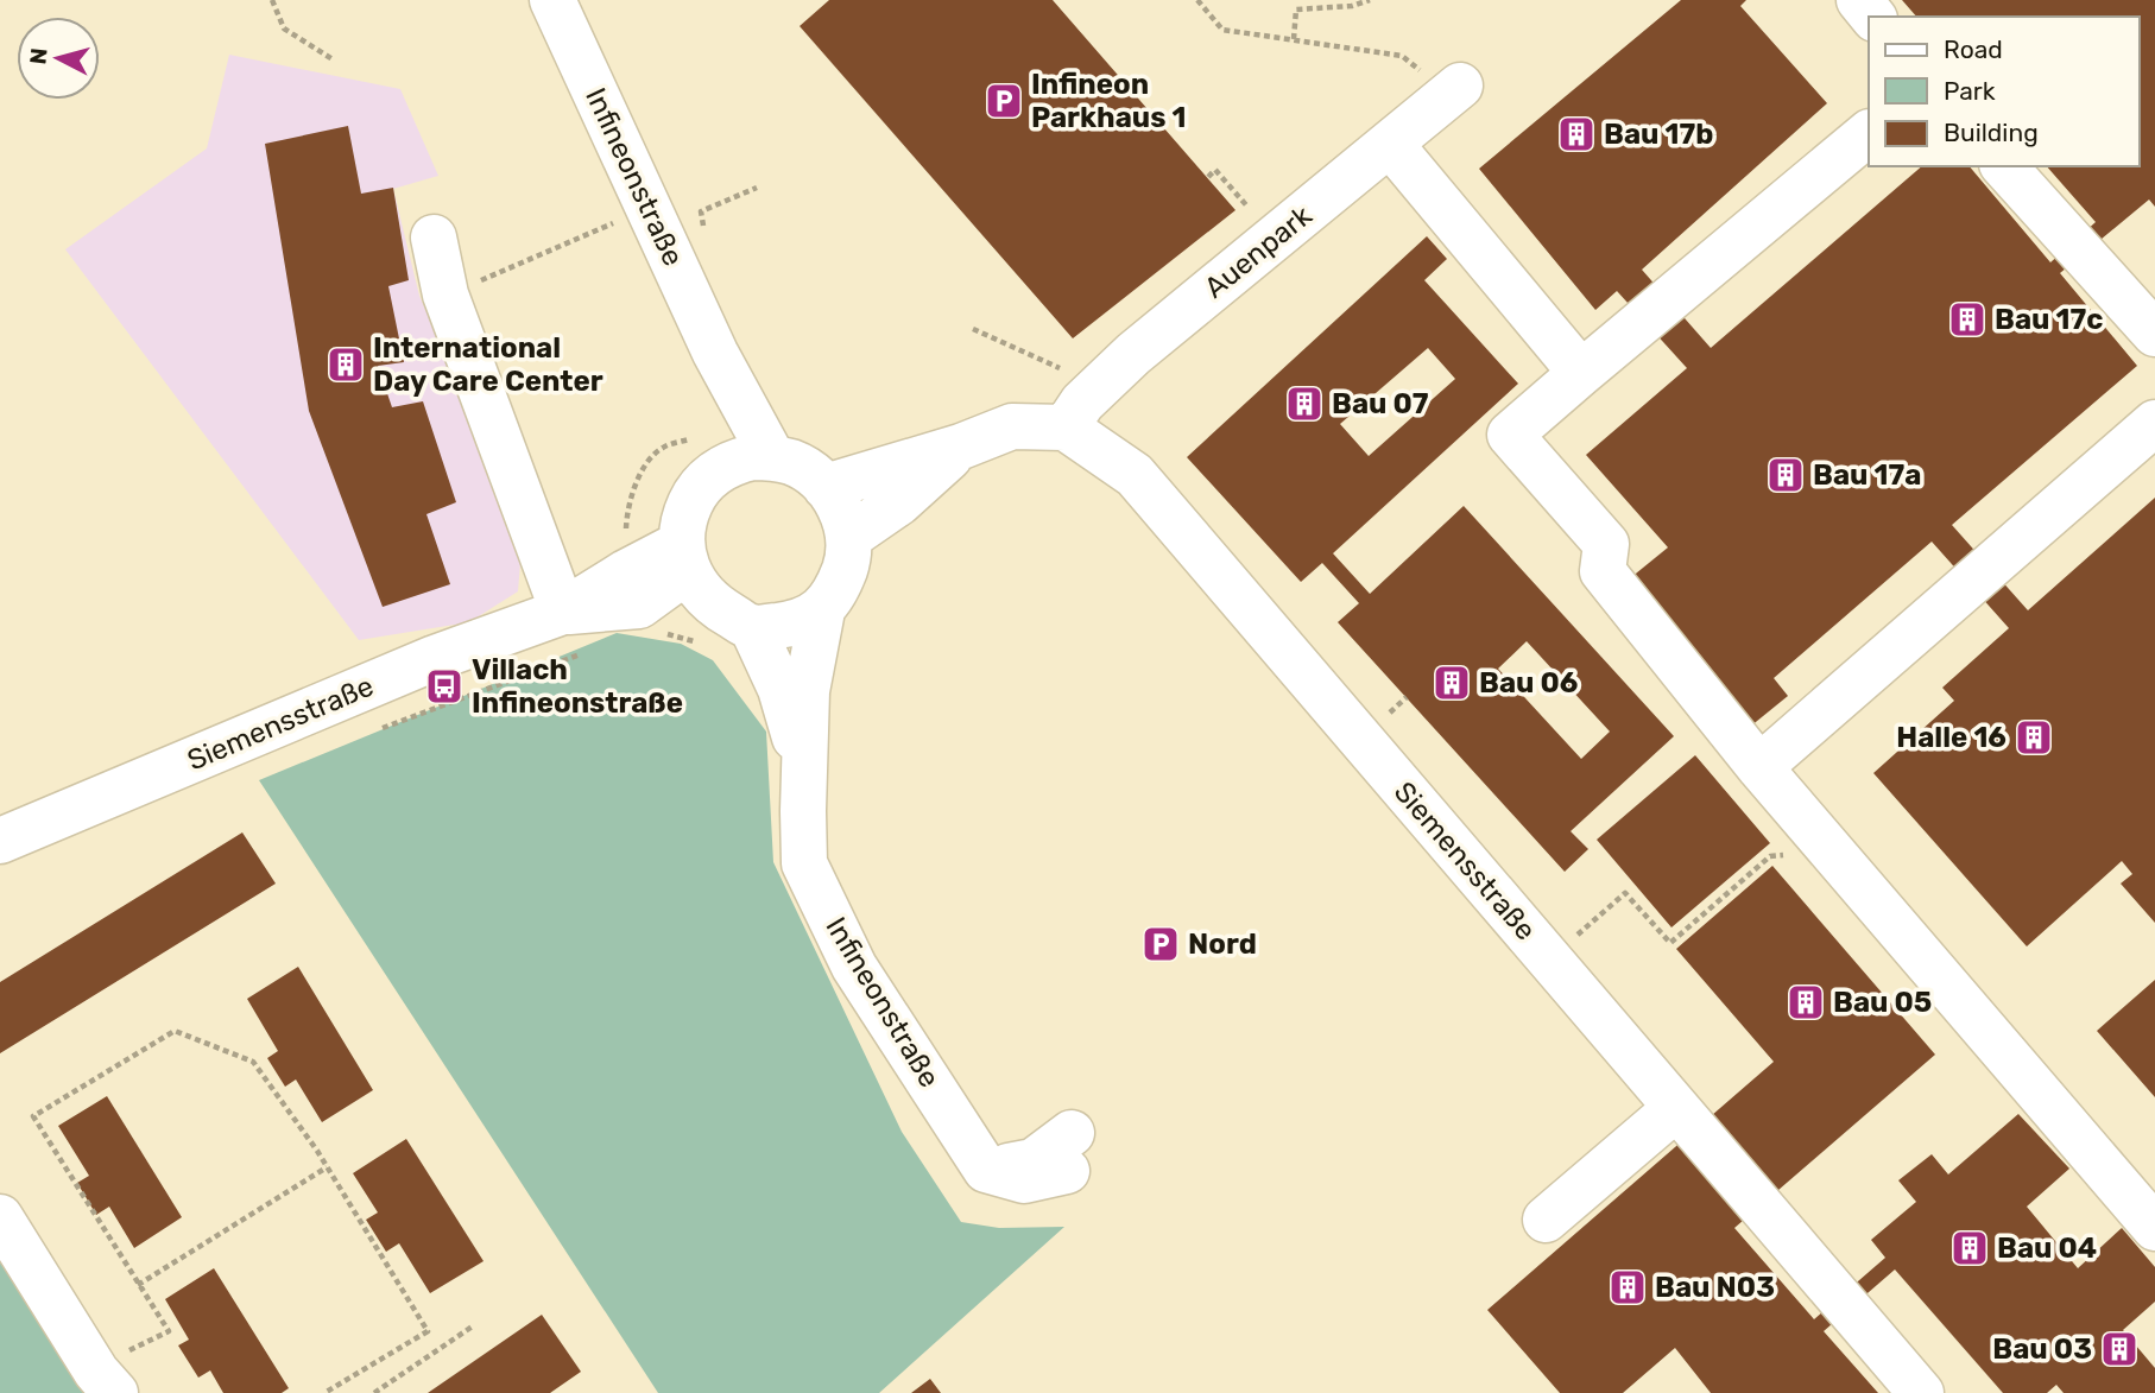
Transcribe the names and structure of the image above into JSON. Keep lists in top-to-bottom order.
{
  "streets": {
    "street": ["Infineonstraße", "Auenpark", "Siemensstraße"]
  },
  "crossings": [
    ["Infineonstraße", "Siemensstraße"],
    ["Auenpark", "Siemensstraße"]
  ],
  "places": {
    "parking": ["Infineon Parkhaus 1", "Nord"],
    "building": [
      "Bau 17b",
      "Bau 17c",
      "International Day Care Center",
      "Bau 07",
      "Bau 17a",
      "Bau 06",
      "Halle 16",
      "Bau 05",
      "Bau 04",
      "Bau N03",
      "Bau 03"
    ],
    "bus stop": ["Villach Infineonstraße"]
  },
  "legend": ["Road", "Park", "Building"],
  "north": "left"
}
